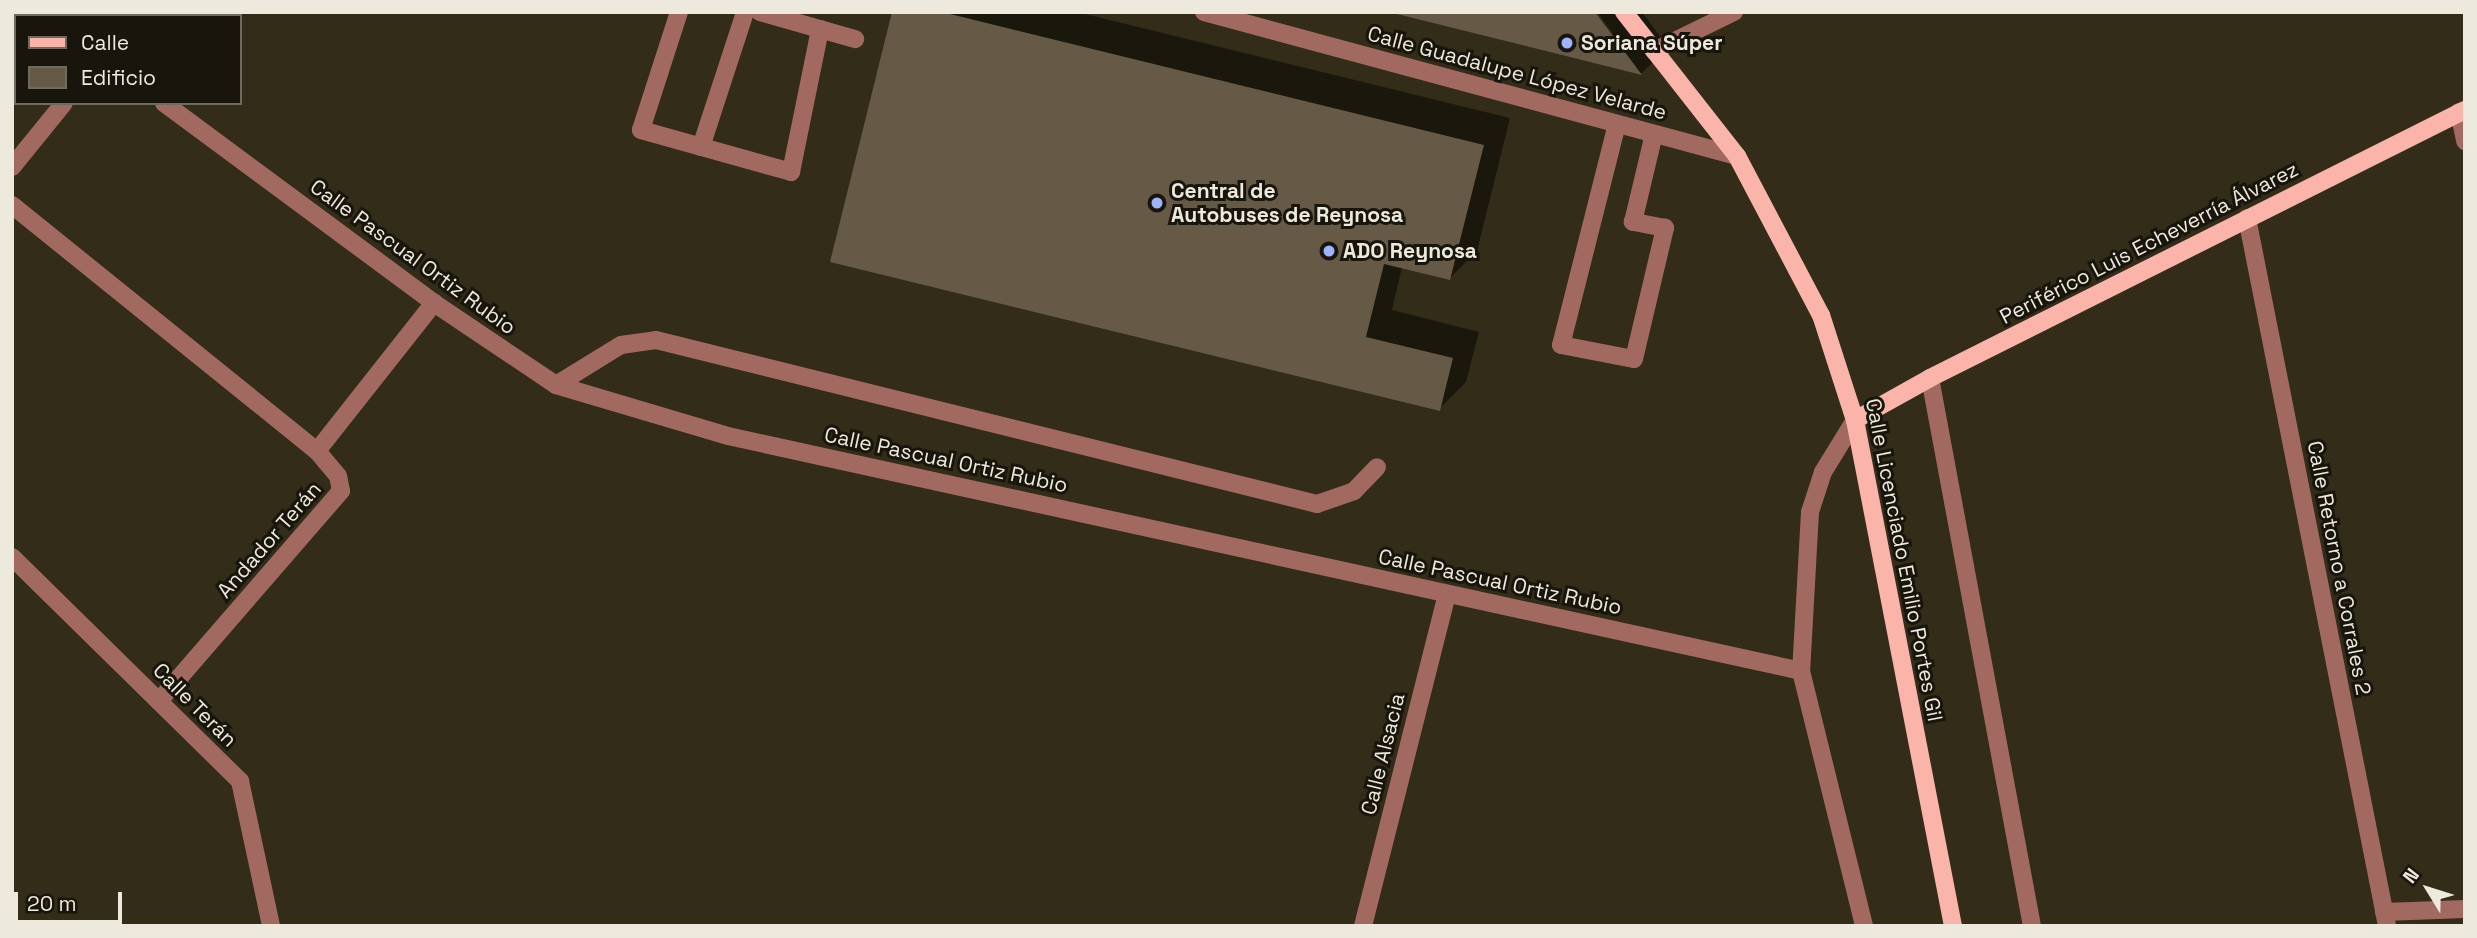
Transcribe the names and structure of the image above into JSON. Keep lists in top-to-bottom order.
{
  "streets": {
    "main road": ["Periférico Luis Echeverría Álvarez", "Calle Licenciado Emilio Portes Gil"],
    "street": [
      "Calle Guadalupe López Velarde",
      "Calle Pascual Ortiz Rubio",
      "Andador Terán",
      "Calle Retorno a Corrales 2",
      "Calle Terán",
      "Calle Alsacia"
    ]
  },
  "crossings": [
    ["Calle Guadalupe López Velarde", "Calle Licenciado Emilio Portes Gil"],
    ["Periférico Luis Echeverría Álvarez", "Calle Licenciado Emilio Portes Gil"],
    ["Periférico Luis Echeverría Álvarez", "Calle Retorno a Corrales 2"],
    ["Calle Pascual Ortiz Rubio", "Andador Terán"],
    ["Calle Pascual Ortiz Rubio", "Calle Alsacia"],
    ["Andador Terán", "Calle Terán"]
  ],
  "places": ["Soriana Súper", "Central de Autobuses de Reynosa", "ADO Reynosa"],
  "legend": ["Calle", "Edificio"],
  "scale_bar": "20 m",
  "north": "top left"
}
